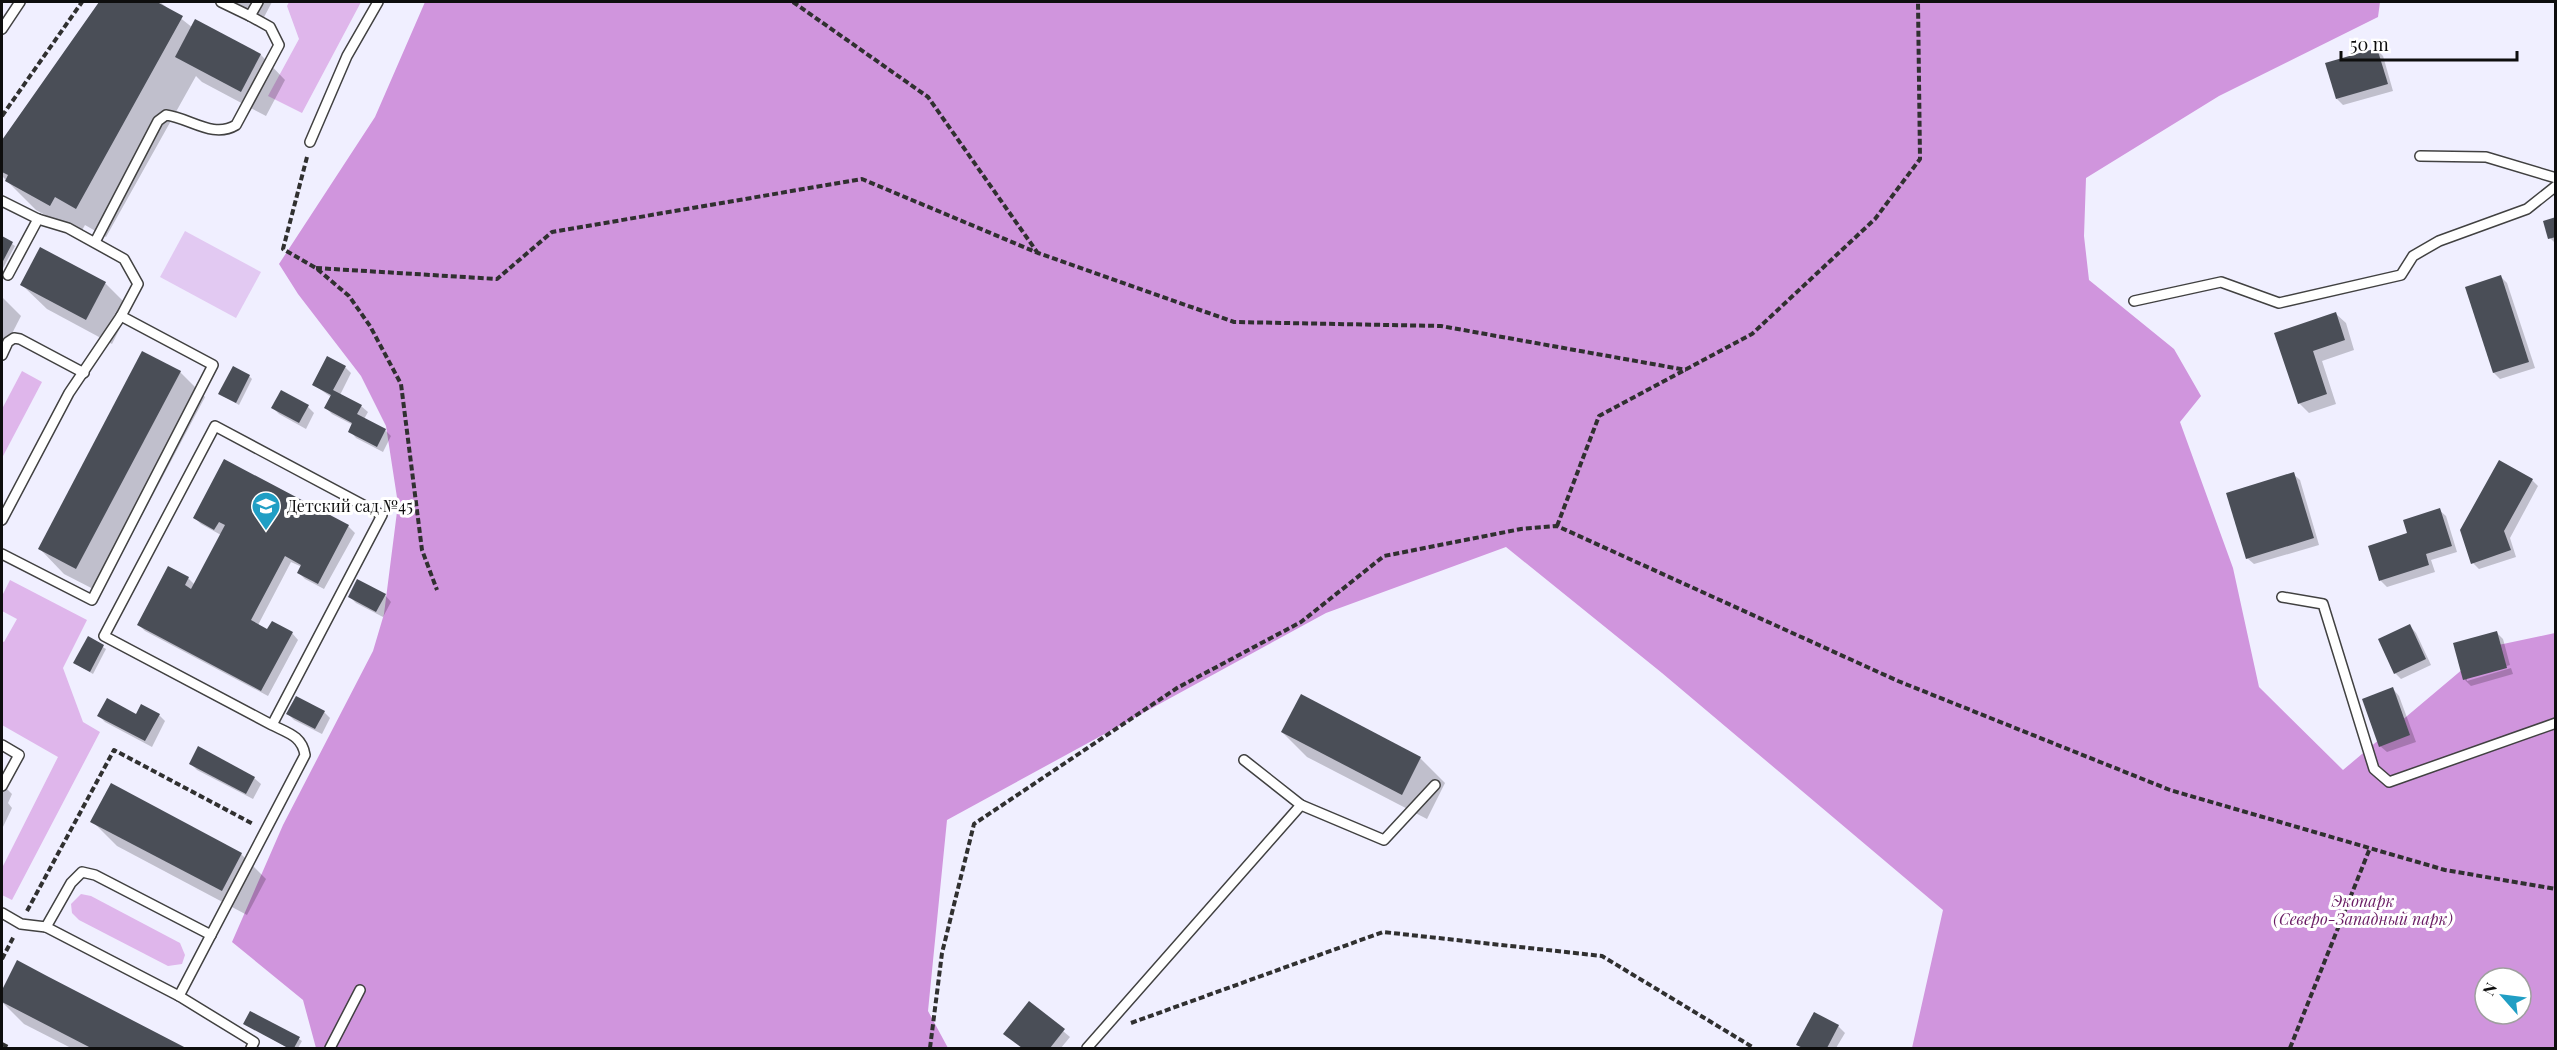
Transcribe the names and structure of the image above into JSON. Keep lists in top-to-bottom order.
{
  "parks": ["Экопарк (Северо-Западный парк)"],
  "places": {
    "school or university": ["Детский сад №45"]
  },
  "scale_bar": "50 m",
  "north": "top left"
}
